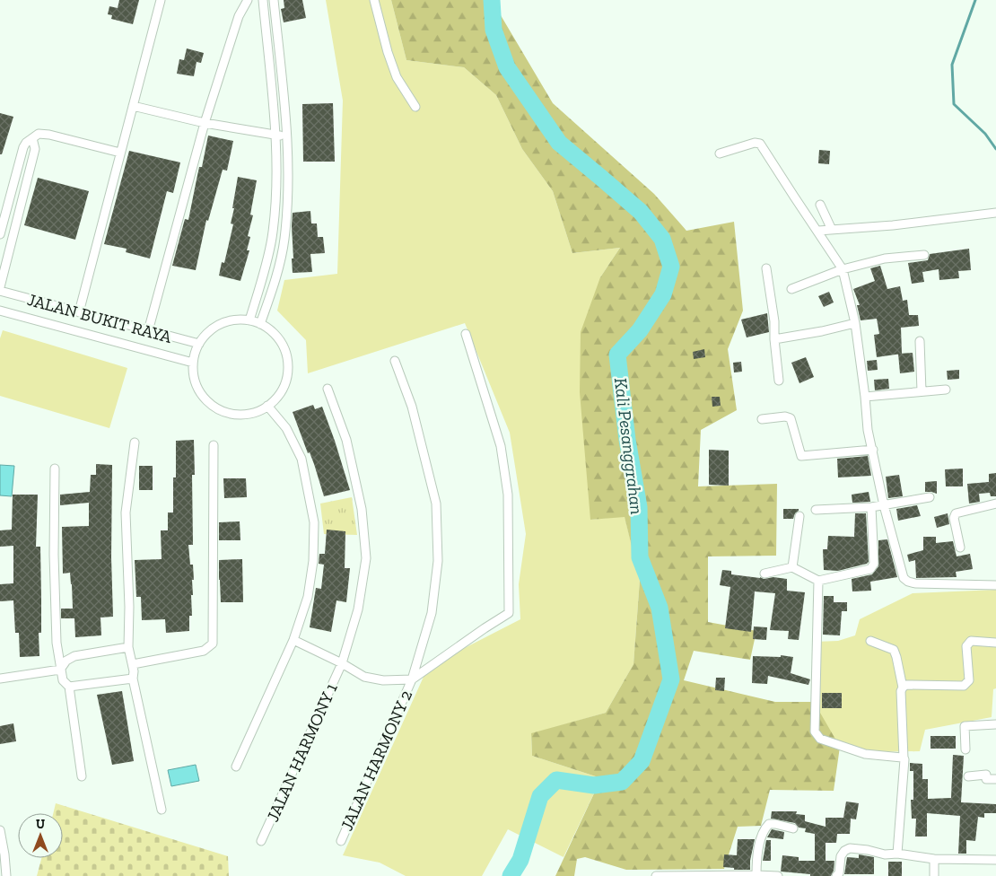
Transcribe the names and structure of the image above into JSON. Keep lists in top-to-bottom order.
{
  "streets": {
    "street": ["JALAN BUKIT RAYA", "JALAN HARMONY 1", "JALAN HARMONY 2"]
  },
  "water": ["Kali Pesanggrahan"],
  "north": "top"
}
